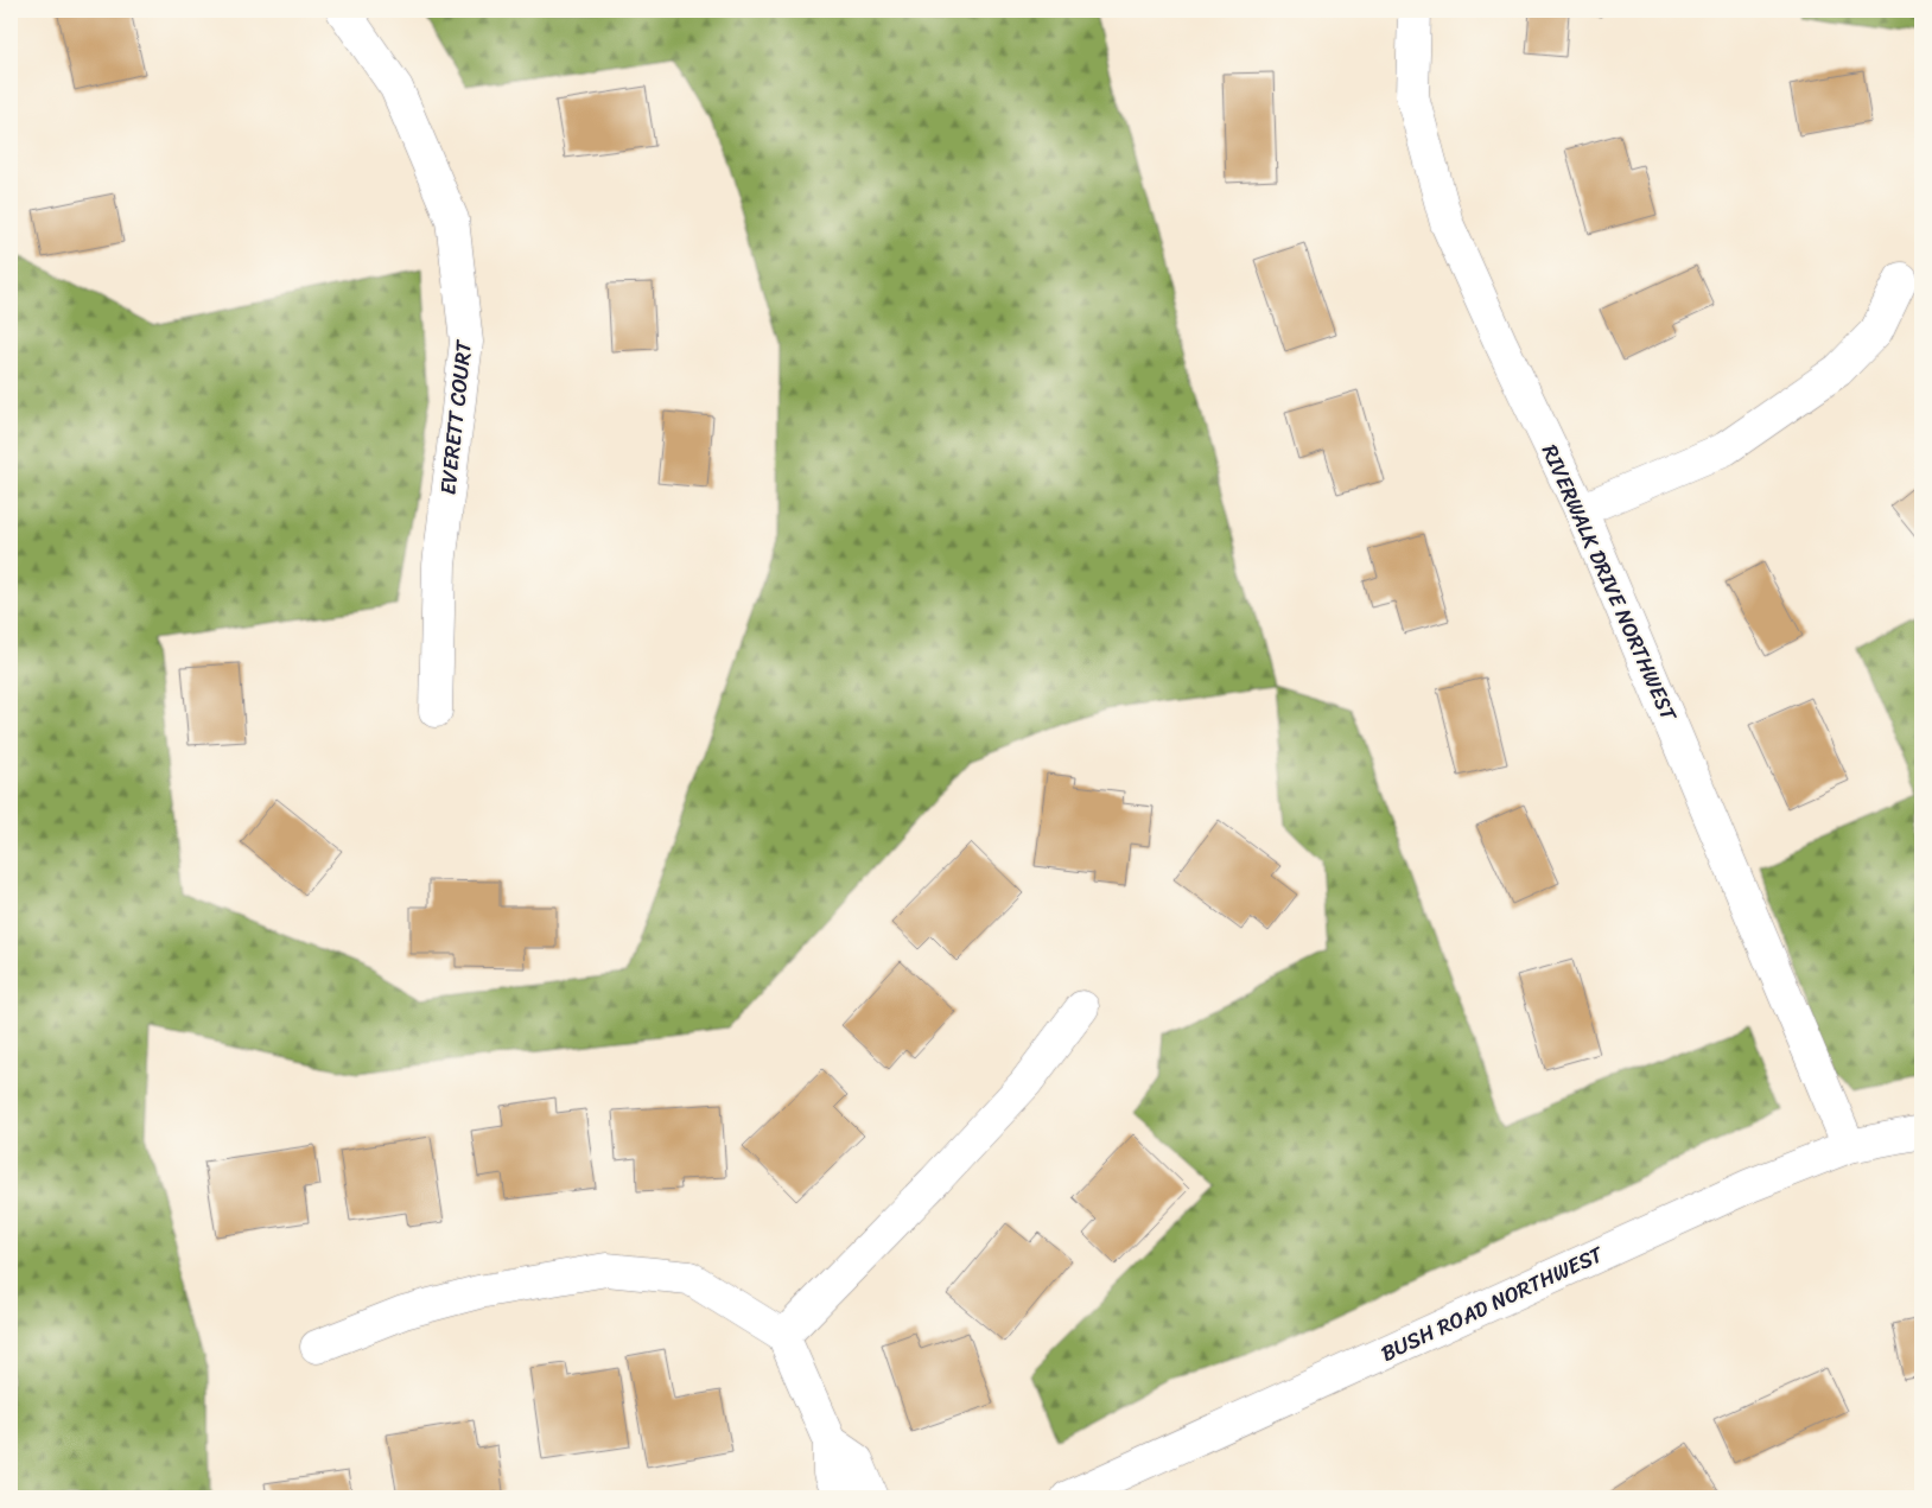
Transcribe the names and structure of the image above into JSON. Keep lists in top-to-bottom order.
{
  "streets": {
    "street": ["EVERETT COURT", "RIVERWALK DRIVE NORTHWEST", "BUSH ROAD NORTHWEST"]
  },
  "crossings": [
    ["RIVERWALK DRIVE NORTHWEST", "BUSH ROAD NORTHWEST"]
  ]
}
